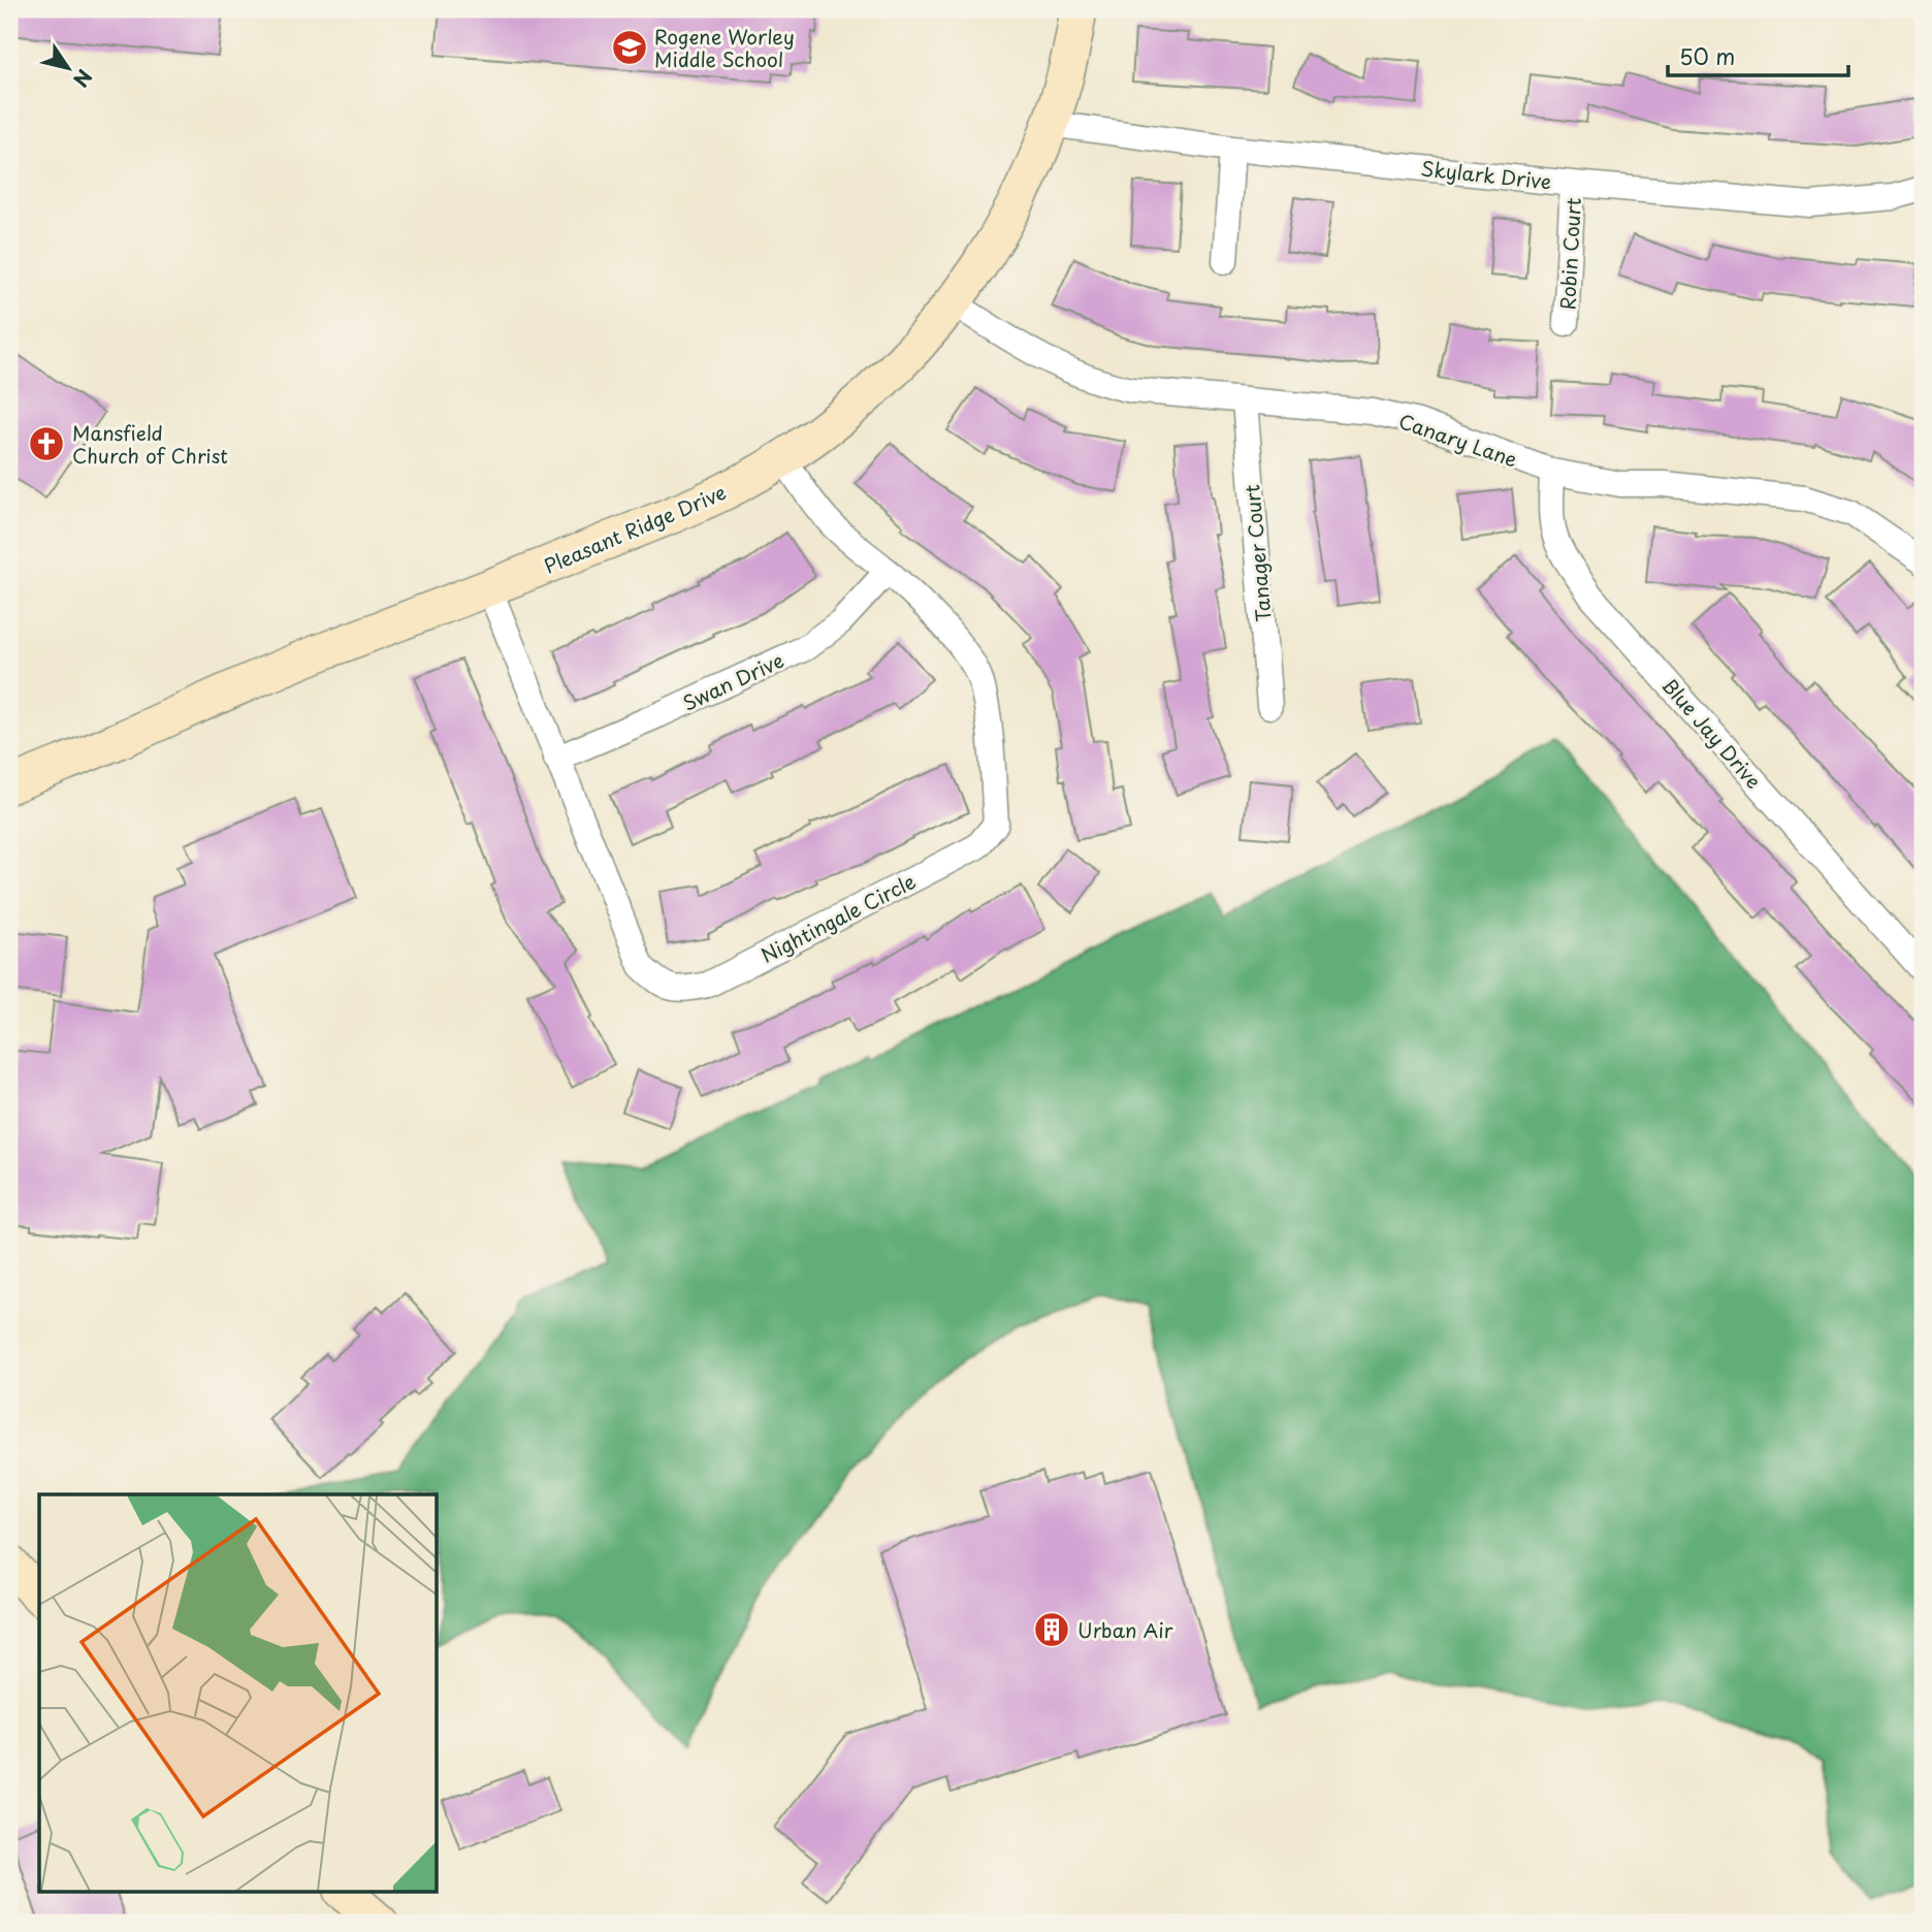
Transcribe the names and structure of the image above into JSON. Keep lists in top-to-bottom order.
{
  "streets": {
    "street": [
      "Skylark Drive",
      "Robin Court",
      "Canary Lane",
      "Pleasant Ridge Drive",
      "Tanager Court",
      "Swan Drive",
      "Blue Jay Drive",
      "Nightingale Circle"
    ]
  },
  "crossings": [
    ["Skylark Drive", "Robin Court"],
    ["Skylark Drive", "Pleasant Ridge Drive"],
    ["Canary Lane", "Pleasant Ridge Drive"],
    ["Canary Lane", "Tanager Court"],
    ["Canary Lane", "Blue Jay Drive"],
    ["Pleasant Ridge Drive", "Nightingale Circle"],
    ["Swan Drive", "Nightingale Circle"]
  ],
  "places": {
    "school or university": ["Rogene Worley Middle School"],
    "church": ["Mansfield Church of Christ"],
    "building": ["Urban Air"]
  },
  "scale_bar": "50 m",
  "north": "bottom right"
}
